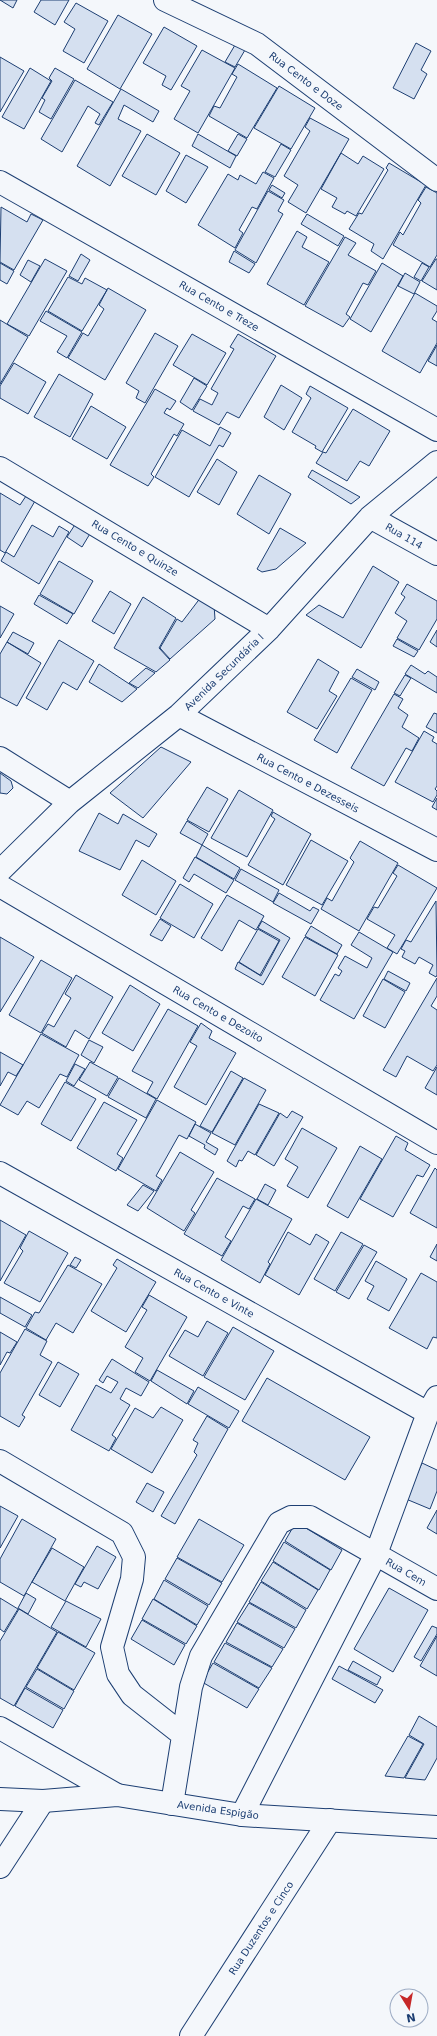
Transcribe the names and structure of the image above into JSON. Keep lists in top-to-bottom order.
{
  "streets": {
    "street": [
      "Rua Cento e Doze",
      "Rua Cento e Treze",
      "Rua 114",
      "Rua Cento e Quinze",
      "Avenida Secundária I",
      "Rua Cento e Dezesseis",
      "Rua Cento e Dezoito",
      "Rua Cento e Vinte",
      "Rua Cem",
      "Avenida Espigão",
      "Rua Duzentos e Cinco"
    ]
  },
  "crossings": [
    ["Rua 114", "Avenida Secundária I"],
    ["Rua Cento e Quinze", "Avenida Secundária I"],
    ["Avenida Secundária I", "Rua Cento e Dezesseis"],
    ["Rua Cem", "Avenida Espigão"],
    ["Avenida Espigão", "Rua Duzentos e Cinco"]
  ],
  "north": "bottom"
}
